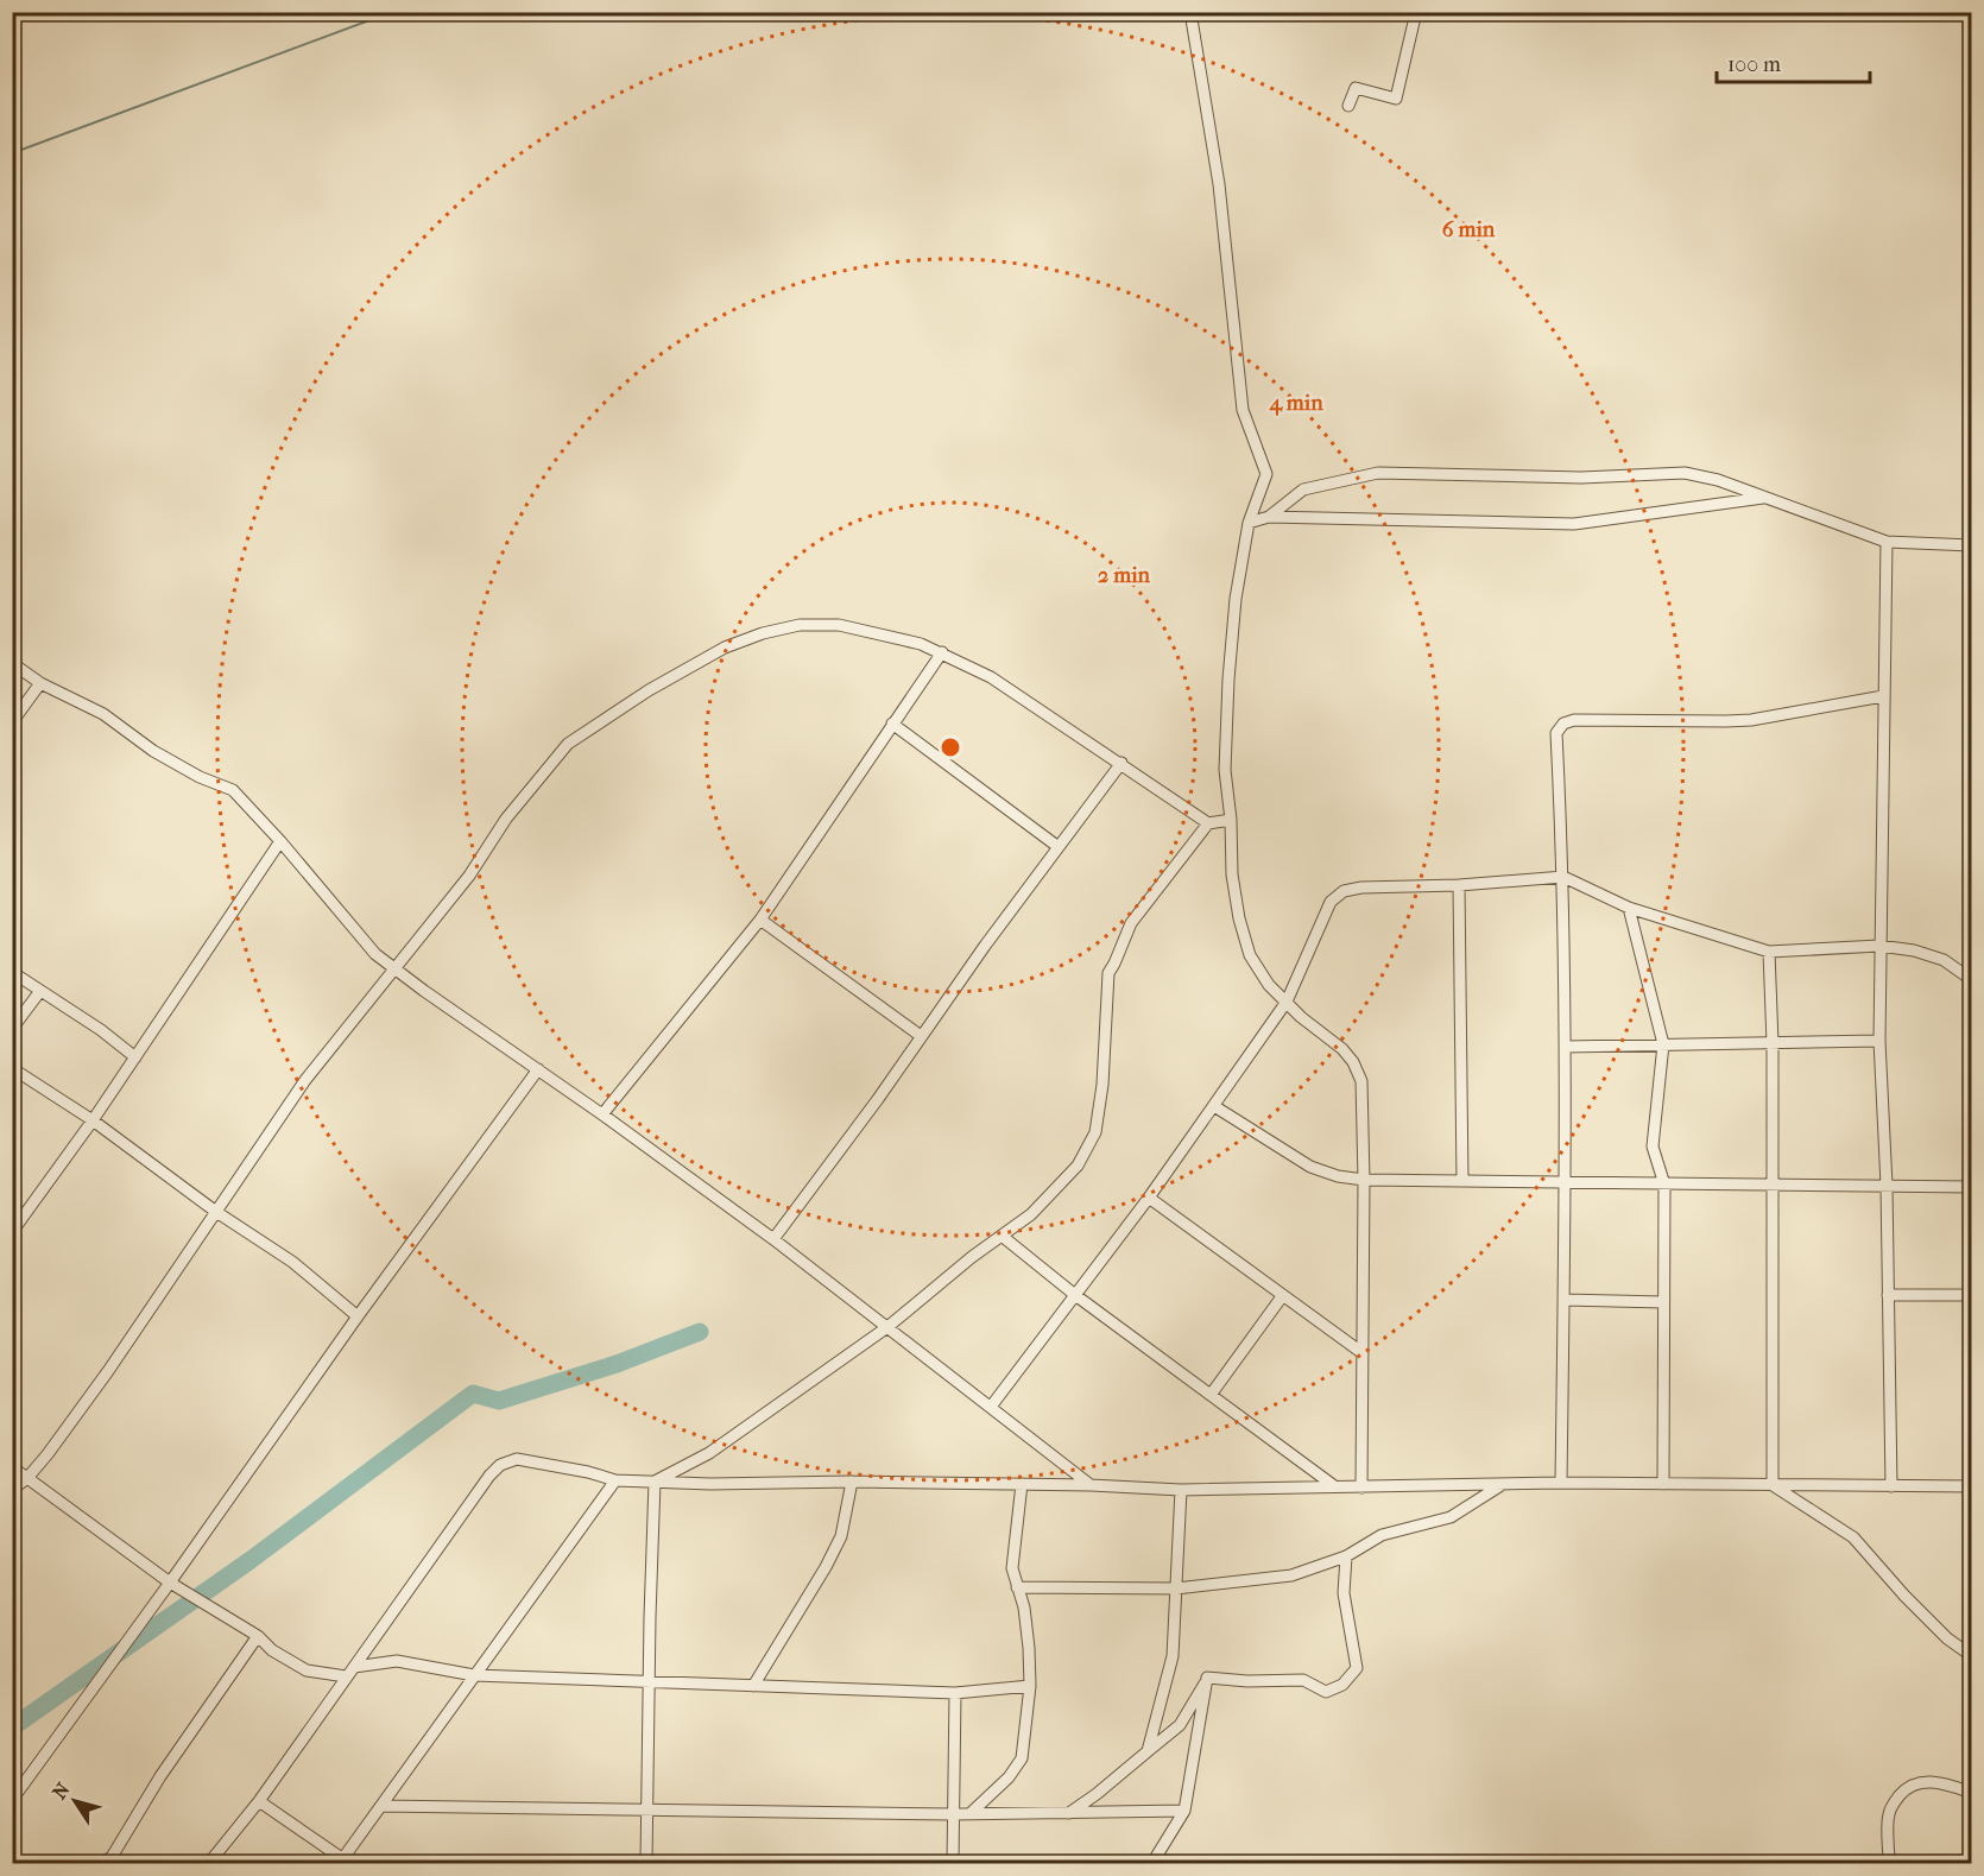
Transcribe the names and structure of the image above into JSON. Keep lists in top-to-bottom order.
{
  "scale_bar": "100 m",
  "north": "top left",
  "rings": ["6 min", "4 min", "2 min"]
}
